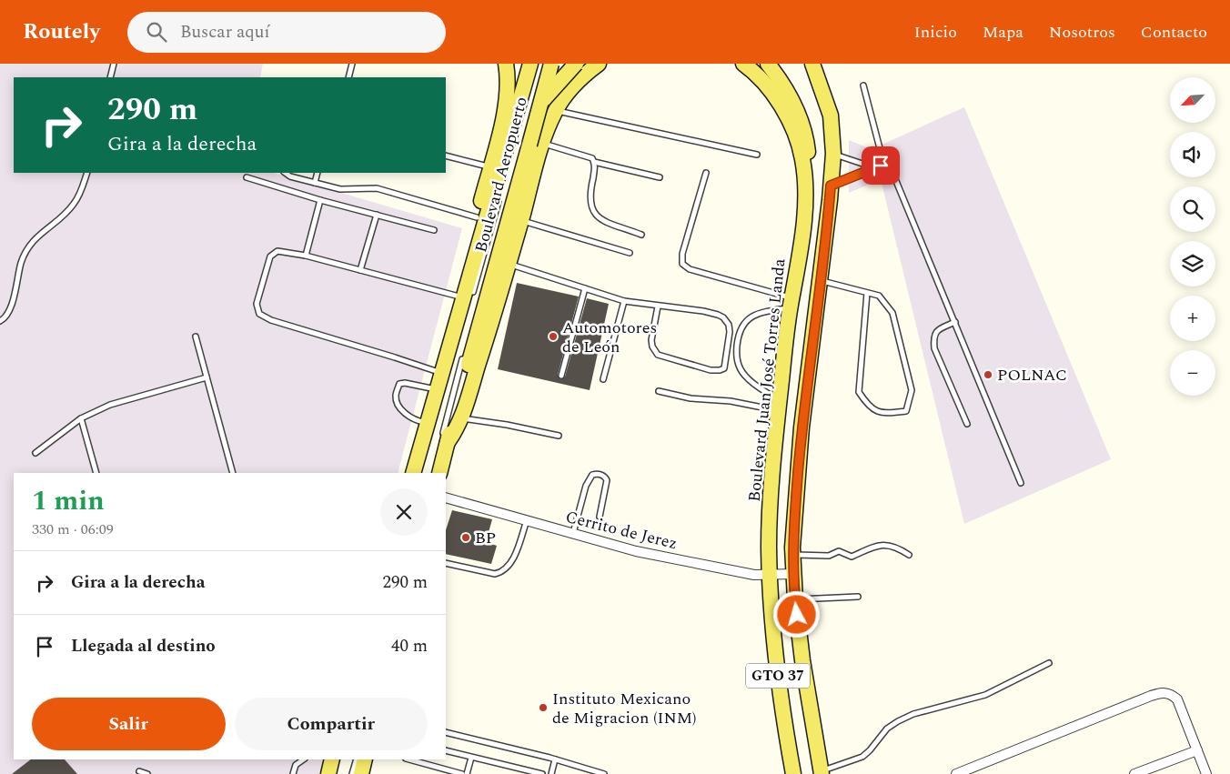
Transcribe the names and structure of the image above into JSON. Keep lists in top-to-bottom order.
{
  "streets": {
    "main road": ["Boulevard Aeropuerto", "Boulevard Juan José Torres Landa", "GTO 37"],
    "street": ["Cerrito de Jerez"]
  },
  "crossings": [
    ["Boulevard Juan José Torres Landa", "Cerrito de Jerez"],
    ["Cerrito de Jerez", "GTO 37"]
  ],
  "places": [
    "Automotores de León",
    "POLNAC",
    "BP",
    "Instituto Mexicano de Migracion (INM)"
  ],
  "north": "bottom left",
  "page": {
    "header": "Routely",
    "search": "Buscar aquí",
    "nav": [
      "Inicio",
      "Mapa",
      "Nosotros",
      "Contacto"
    ],
    "map_buttons": ["+", "−"],
    "turn": ["290 m", "Gira a la derecha"],
    "heading": ["1 min", "330 m · 06:09"],
    "list": [
      {
        "name": "Gira a la derecha",
        "value": "290 m"
      },
      {
        "name": "Llegada al destino",
        "value": "40 m"
      }
    ],
    "buttons": ["Salir", "Compartir"]
  }
}
